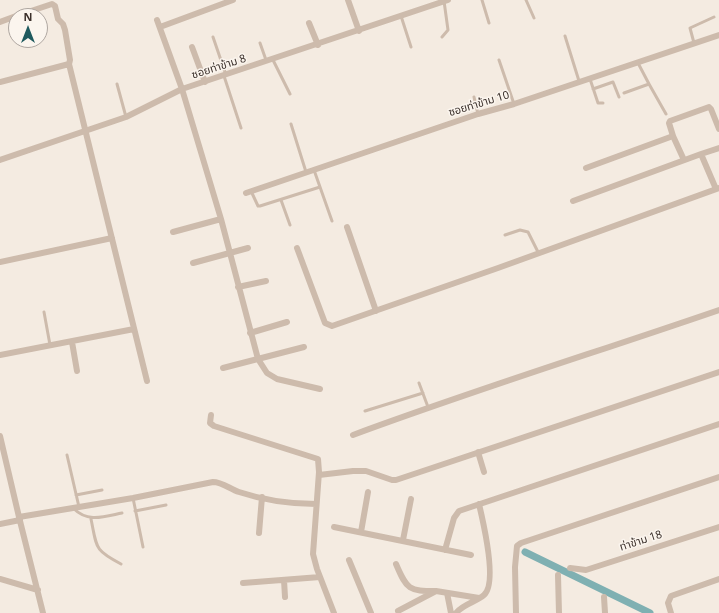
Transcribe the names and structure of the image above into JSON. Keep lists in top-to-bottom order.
{
  "streets": {
    "street": ["ซอยท่าข้าม 8", "ซอยท่าข้าม 10", "ท่าข้าม 18"]
  },
  "north": "top"
}
